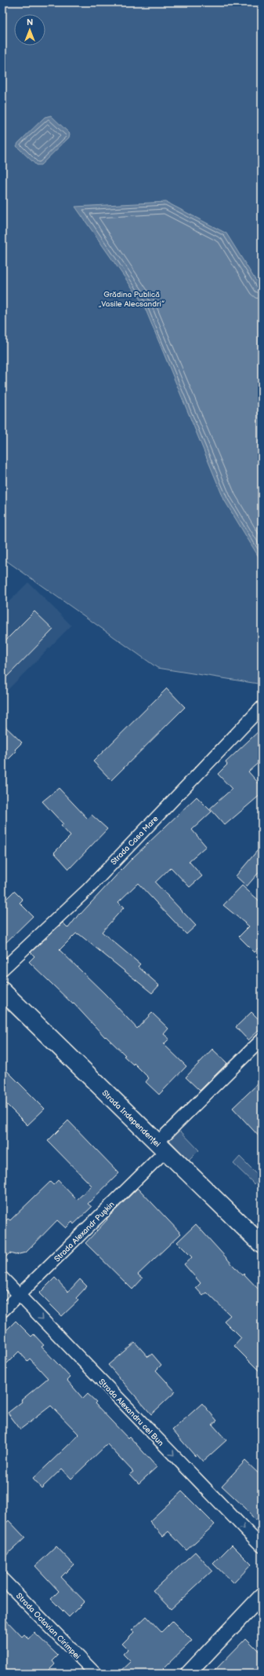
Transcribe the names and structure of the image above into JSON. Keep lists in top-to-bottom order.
{
  "streets": {
    "main road": ["Strada Independenței"],
    "street": [
      "Strada Casa Mare",
      "Strada Alexandr Pușkin",
      "Strada Alexandru cel Bun",
      "Strada Octavian Cirimpei"
    ]
  },
  "crossings": [
    ["Strada Independenței", "Strada Alexandr Pușkin"],
    ["Strada Alexandr Pușkin", "Strada Alexandru cel Bun"]
  ],
  "one_way": ["Strada Alexandru cel Bun"],
  "parks": ["Grădina Publică „Vasile Alecsandri”"],
  "north": "top"
}
